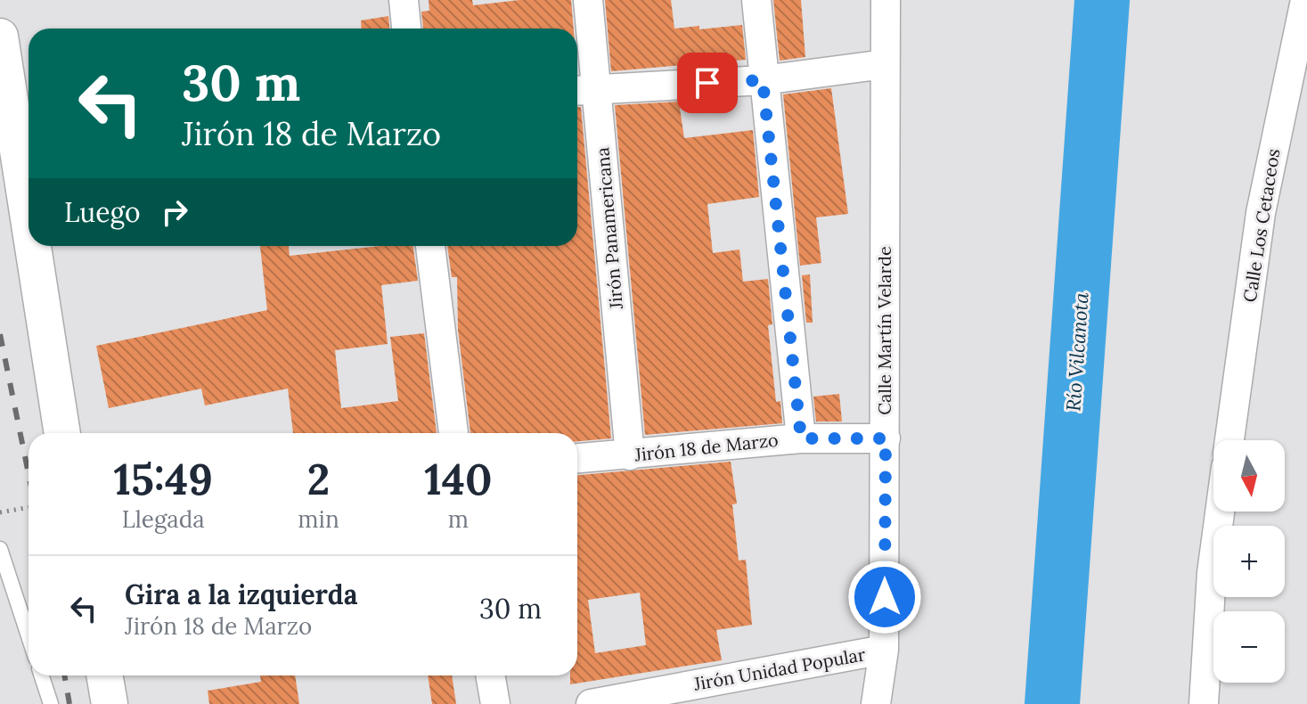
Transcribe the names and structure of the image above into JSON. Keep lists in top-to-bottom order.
{
  "streets": {
    "street": [
      "Calle Los Cetaceos",
      "Jirón Panamericana",
      "Calle Martín Velarde",
      "Jirón 18 de Marzo",
      "Jirón Unidad Popular"
    ]
  },
  "crossings": [
    ["Jirón Panamericana", "Jirón 18 de Marzo"],
    ["Calle Martín Velarde", "Jirón 18 de Marzo"],
    ["Calle Martín Velarde", "Jirón Unidad Popular"]
  ],
  "water": ["Río Vilcanota"],
  "north": "bottom",
  "page": {
    "turn": ["30 m", "Jirón 18 de Marzo"],
    "then": "Luego",
    "eta": [
      "15:49",
      "Llegada",
      "2",
      "min",
      "140",
      "m"
    ],
    "map_buttons": ["+", "−"],
    "list": [
      {
        "name": "Gira a la izquierda",
        "note": "Jirón 18 de Marzo",
        "value": "30 m"
      }
    ]
  }
}
